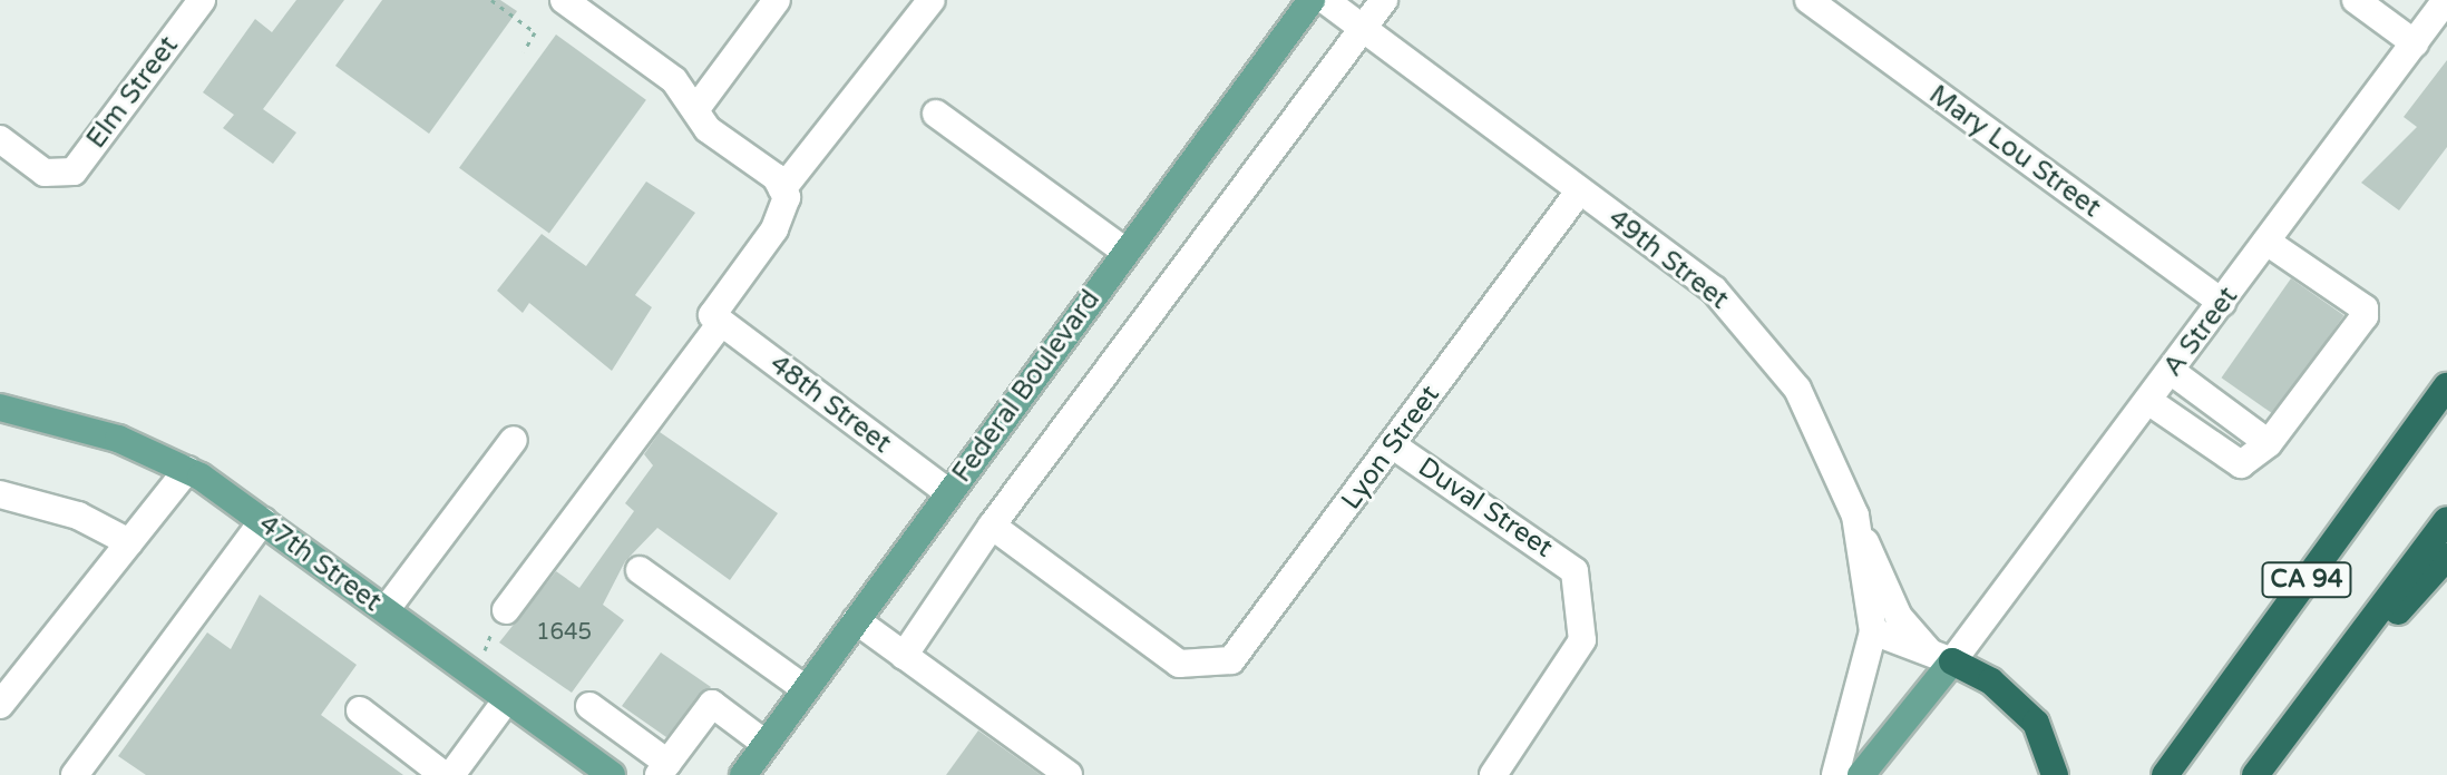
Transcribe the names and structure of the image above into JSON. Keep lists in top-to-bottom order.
{
  "streets": {
    "highway": ["CA 94"],
    "main road": ["A Street", "Federal Boulevard", "47th Street"],
    "street": [
      "Elm Street",
      "Mary Lou Street",
      "49th Street",
      "48th Street",
      "Lyon Street",
      "Duval Street"
    ]
  },
  "crossings": [
    ["Mary Lou Street", "A Street"],
    ["49th Street", "Lyon Street"],
    ["Federal Boulevard", "48th Street"],
    ["Lyon Street", "Duval Street"]
  ],
  "house_numbers": ["1645"]
}
